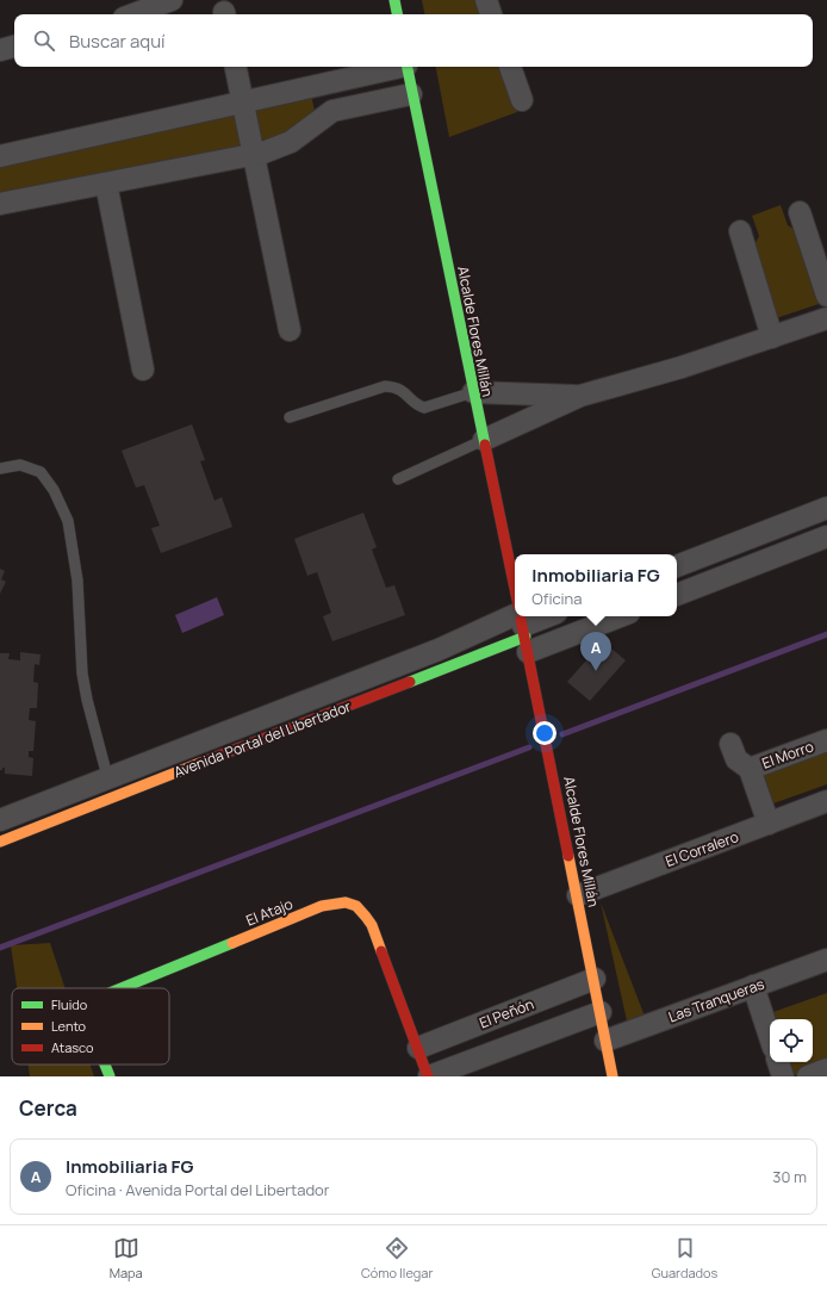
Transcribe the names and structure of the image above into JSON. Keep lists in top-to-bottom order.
{
  "streets": {
    "street": [
      "Alcalde Flores Millán",
      "Avenida Portal del Libertador",
      "El Morro",
      "El Corralero",
      "El Atajo",
      "Las Tranqueras",
      "El Peñón"
    ]
  },
  "crossings": [
    ["Alcalde Flores Millán", "Avenida Portal del Libertador"],
    ["Alcalde Flores Millán", "El Corralero"],
    ["Alcalde Flores Millán", "Las Tranqueras"],
    ["Alcalde Flores Millán", "El Peñón"],
    ["El Morro", "El Corralero"],
    ["El Atajo", "El Peñón"]
  ],
  "legend": ["Fluido", "Lento", "Atasco"],
  "page": {
    "search": "Buscar aquí",
    "popup": ["Inmobiliaria FG", "Oficina"],
    "pins": "A",
    "heading": "Cerca",
    "list": [
      {
        "mark": "A",
        "name": "Inmobiliaria FG",
        "note": "Oficina · Avenida Portal del Libertador",
        "value": "30 m"
      }
    ],
    "nav": ["Mapa", "Cómo llegar", "Guardados"]
  }
}
